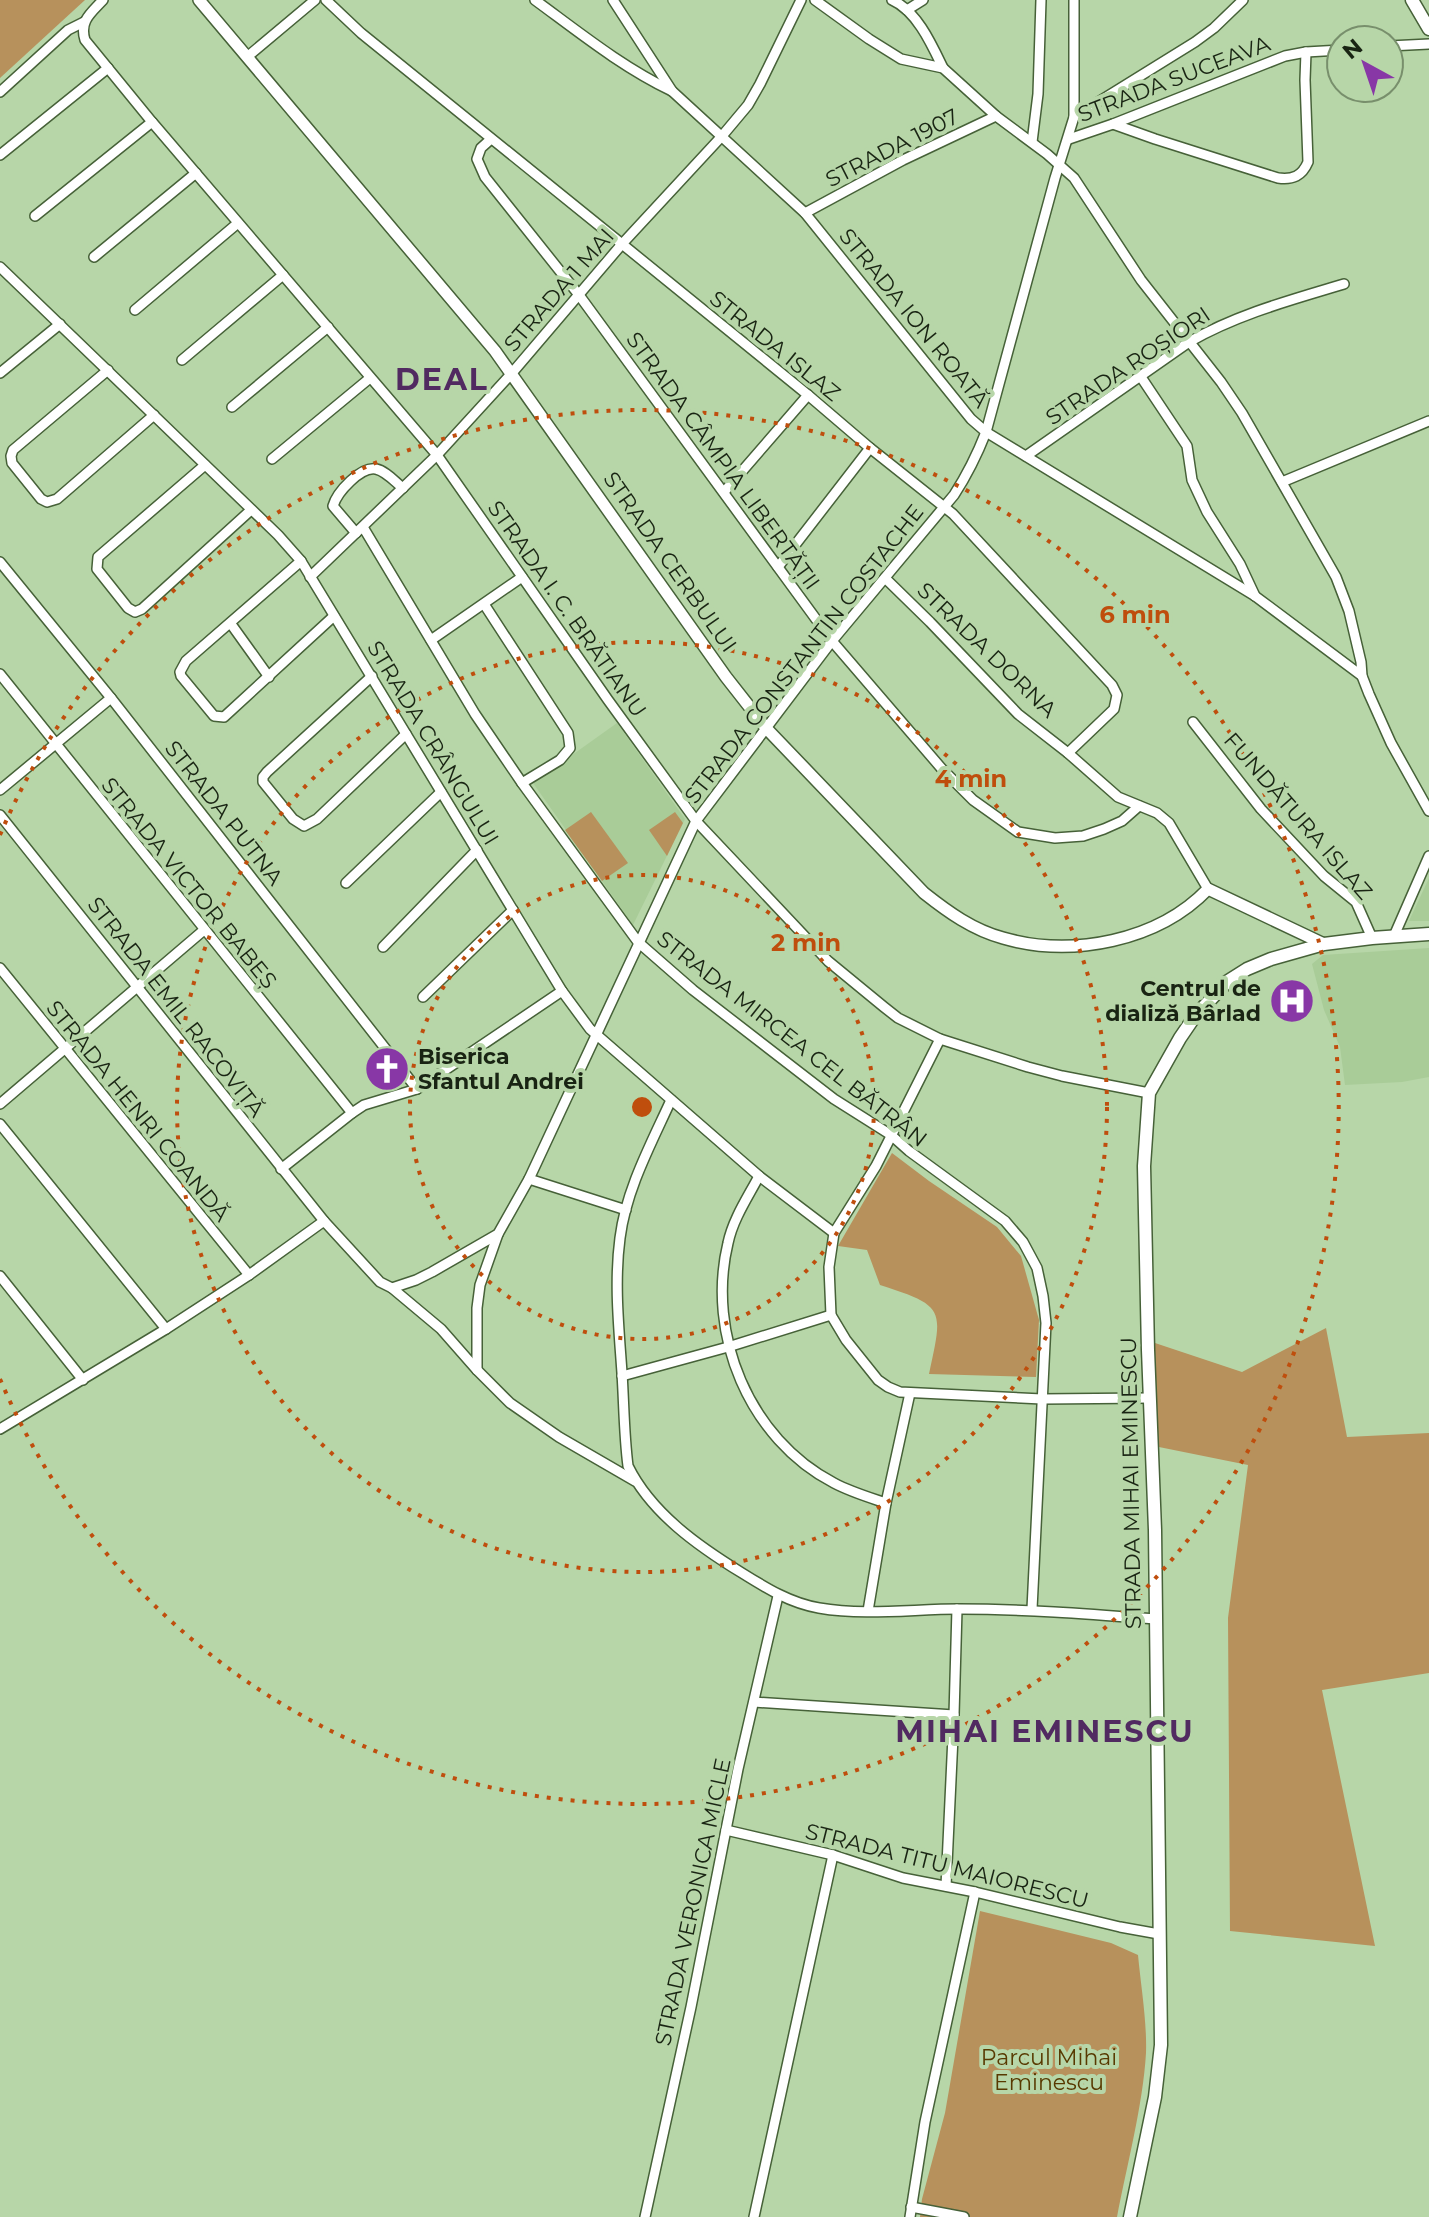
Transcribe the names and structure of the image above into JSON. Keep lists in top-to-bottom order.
{
  "streets": {
    "main road": ["STRADA MIHAI EMINESCU"],
    "street": [
      "STRADA SUCEAVA",
      "STRADA 1907",
      "STRADA 1 MAI",
      "STRADA ION ROATĂ",
      "STRADA ISLAZ",
      "STRADA ROȘIORI",
      "STRADA CÂMPIA LIBERTĂȚII",
      "STRADA CERBULUI",
      "STRADA I. C. BRĂTIANU",
      "STRADA DORNA",
      "STRADA CONSTANTIN COSTACHE",
      "STRADA CRÂNGULUI",
      "STRADA PUTNA",
      "FUNDĂTURA ISLAZ",
      "STRADA VICTOR BABEȘ",
      "STRADA EMIL RACOVIȚĂ",
      "STRADA MIRCEA CEL BĂTRÂN",
      "STRADA HENRI COANDĂ",
      "STRADA TITU MAIORESCU",
      "STRADA VERONICA MICLE"
    ]
  },
  "crossings": [
    ["STRADA SUCEAVA", "STRADA CONSTANTIN COSTACHE"],
    ["STRADA 1907", "STRADA ION ROATĂ"],
    ["STRADA 1 MAI", "STRADA ION ROATĂ"],
    ["STRADA 1 MAI", "STRADA ISLAZ"],
    ["STRADA 1 MAI", "STRADA CÂMPIA LIBERTĂȚII"],
    ["STRADA 1 MAI", "STRADA CERBULUI"],
    ["STRADA 1 MAI", "STRADA I. C. BRĂTIANU"],
    ["STRADA 1 MAI", "STRADA CRÂNGULUI"],
    ["STRADA 1 MAI", "STRADA MIRCEA CEL BĂTRÂN"],
    ["STRADA ION ROATĂ", "STRADA ROȘIORI"],
    ["STRADA ION ROATĂ", "STRADA CONSTANTIN COSTACHE"],
    ["STRADA ISLAZ", "STRADA CÂMPIA LIBERTĂȚII"],
    ["STRADA ISLAZ", "STRADA DORNA"],
    ["STRADA ISLAZ", "STRADA CONSTANTIN COSTACHE"],
    ["STRADA CÂMPIA LIBERTĂȚII", "STRADA DORNA"],
    ["STRADA CÂMPIA LIBERTĂȚII", "STRADA CONSTANTIN COSTACHE"],
    ["STRADA CERBULUI", "STRADA DORNA"],
    ["STRADA CERBULUI", "STRADA CONSTANTIN COSTACHE"],
    ["STRADA I. C. BRĂTIANU", "STRADA CONSTANTIN COSTACHE"],
    ["STRADA I. C. BRĂTIANU", "STRADA MIHAI EMINESCU"],
    ["STRADA DORNA", "STRADA CONSTANTIN COSTACHE"],
    ["STRADA CONSTANTIN COSTACHE", "STRADA CRÂNGULUI"],
    ["STRADA CONSTANTIN COSTACHE", "STRADA MIRCEA CEL BĂTRÂN"],
    ["FUNDĂTURA ISLAZ", "STRADA MIHAI EMINESCU"],
    ["STRADA MIHAI EMINESCU", "STRADA TITU MAIORESCU"],
    ["STRADA TITU MAIORESCU", "STRADA VERONICA MICLE"]
  ],
  "districts": ["DEAL", "MIHAI EMINESCU"],
  "parks": ["Parcul Mihai Eminescu"],
  "places": {
    "hospital": ["Centrul de dializă Bârlad"],
    "church": ["Biserica Sfantul Andrei"]
  },
  "north": "top left",
  "rings": ["6 min", "4 min", "2 min"]
}
